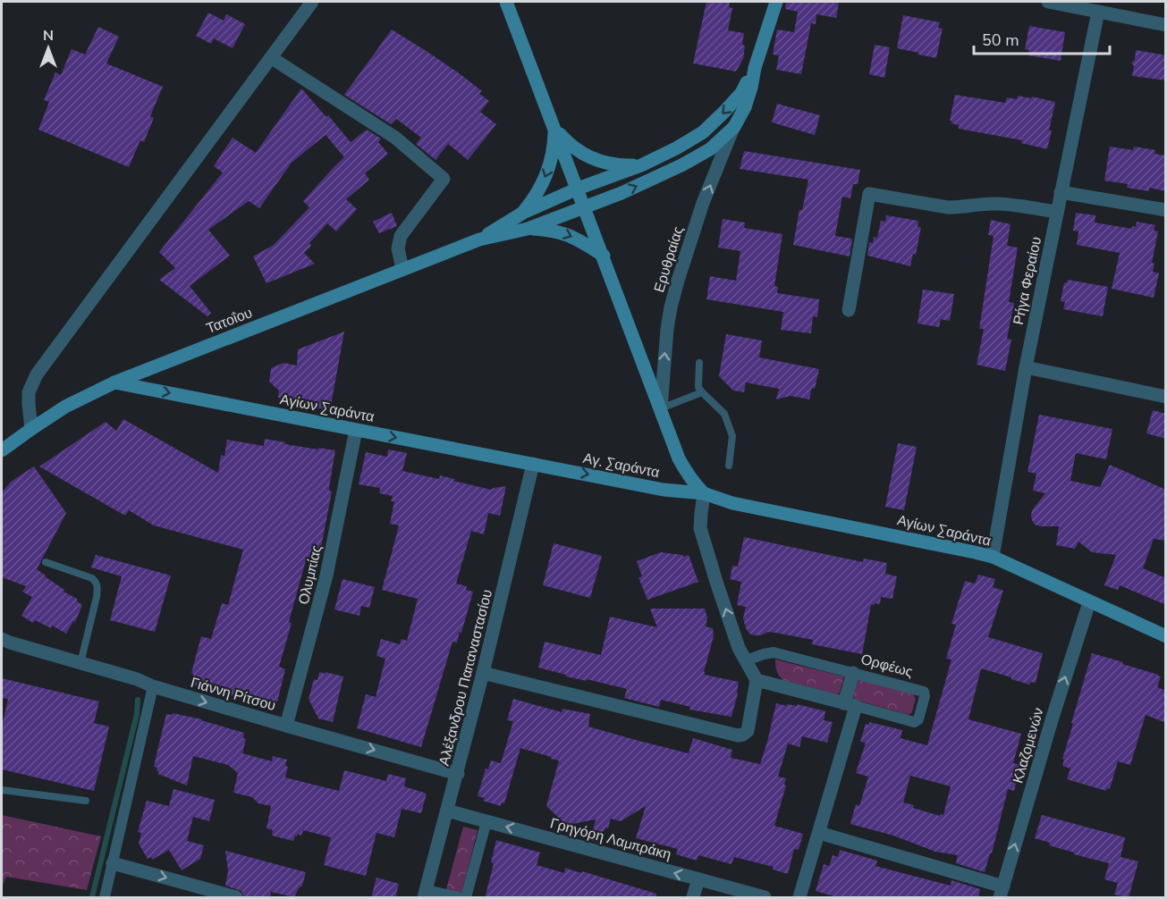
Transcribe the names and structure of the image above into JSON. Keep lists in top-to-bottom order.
{
  "streets": {
    "main road": [
      "Ερυθραίας",
      "Τατοΐου",
      "Αγίων Σαράντα",
      "Αγ. Σαράντα"
    ],
    "street": [
      "Ρήγα Φεραίου",
      "Ολυμπίας",
      "Ορφέως",
      "Αλέξανδρου Παπαναστασίου",
      "Γιάννη Ρίτσου",
      "Κλαζομενών",
      "Γρηγόρη Λαμπράκη"
    ]
  },
  "crossings": [
    ["Ερυθραίας", "Τατοΐου"],
    ["Ερυθραίας", "Αγίων Σαράντα"],
    ["Ερυθραίας", "Αγ. Σαράντα"],
    ["Ρήγα Φεραίου", "Αγίων Σαράντα"],
    ["Τατοΐου", "Αγίων Σαράντα"],
    ["Αγίων Σαράντα", "Αγ. Σαράντα"],
    ["Αγίων Σαράντα", "Ολυμπίας"],
    ["Αγίων Σαράντα", "Αλέξανδρου Παπαναστασίου"],
    ["Αγίων Σαράντα", "Κλαζομενών"],
    ["Αγ. Σαράντα", "Αλέξανδρου Παπαναστασίου"],
    ["Ολυμπίας", "Γιάννη Ρίτσου"],
    ["Αλέξανδρου Παπαναστασίου", "Γιάννη Ρίτσου"],
    ["Αλέξανδρου Παπαναστασίου", "Γρηγόρη Λαμπράκη"]
  ],
  "one_way": [
    "Αγίων Σαράντα",
    "Αγ. Σαράντα",
    "Γιάννη Ρίτσου",
    "Κλαζομενών",
    "Γρηγόρη Λαμπράκη"
  ],
  "scale_bar": "50 m",
  "north": "top"
}
